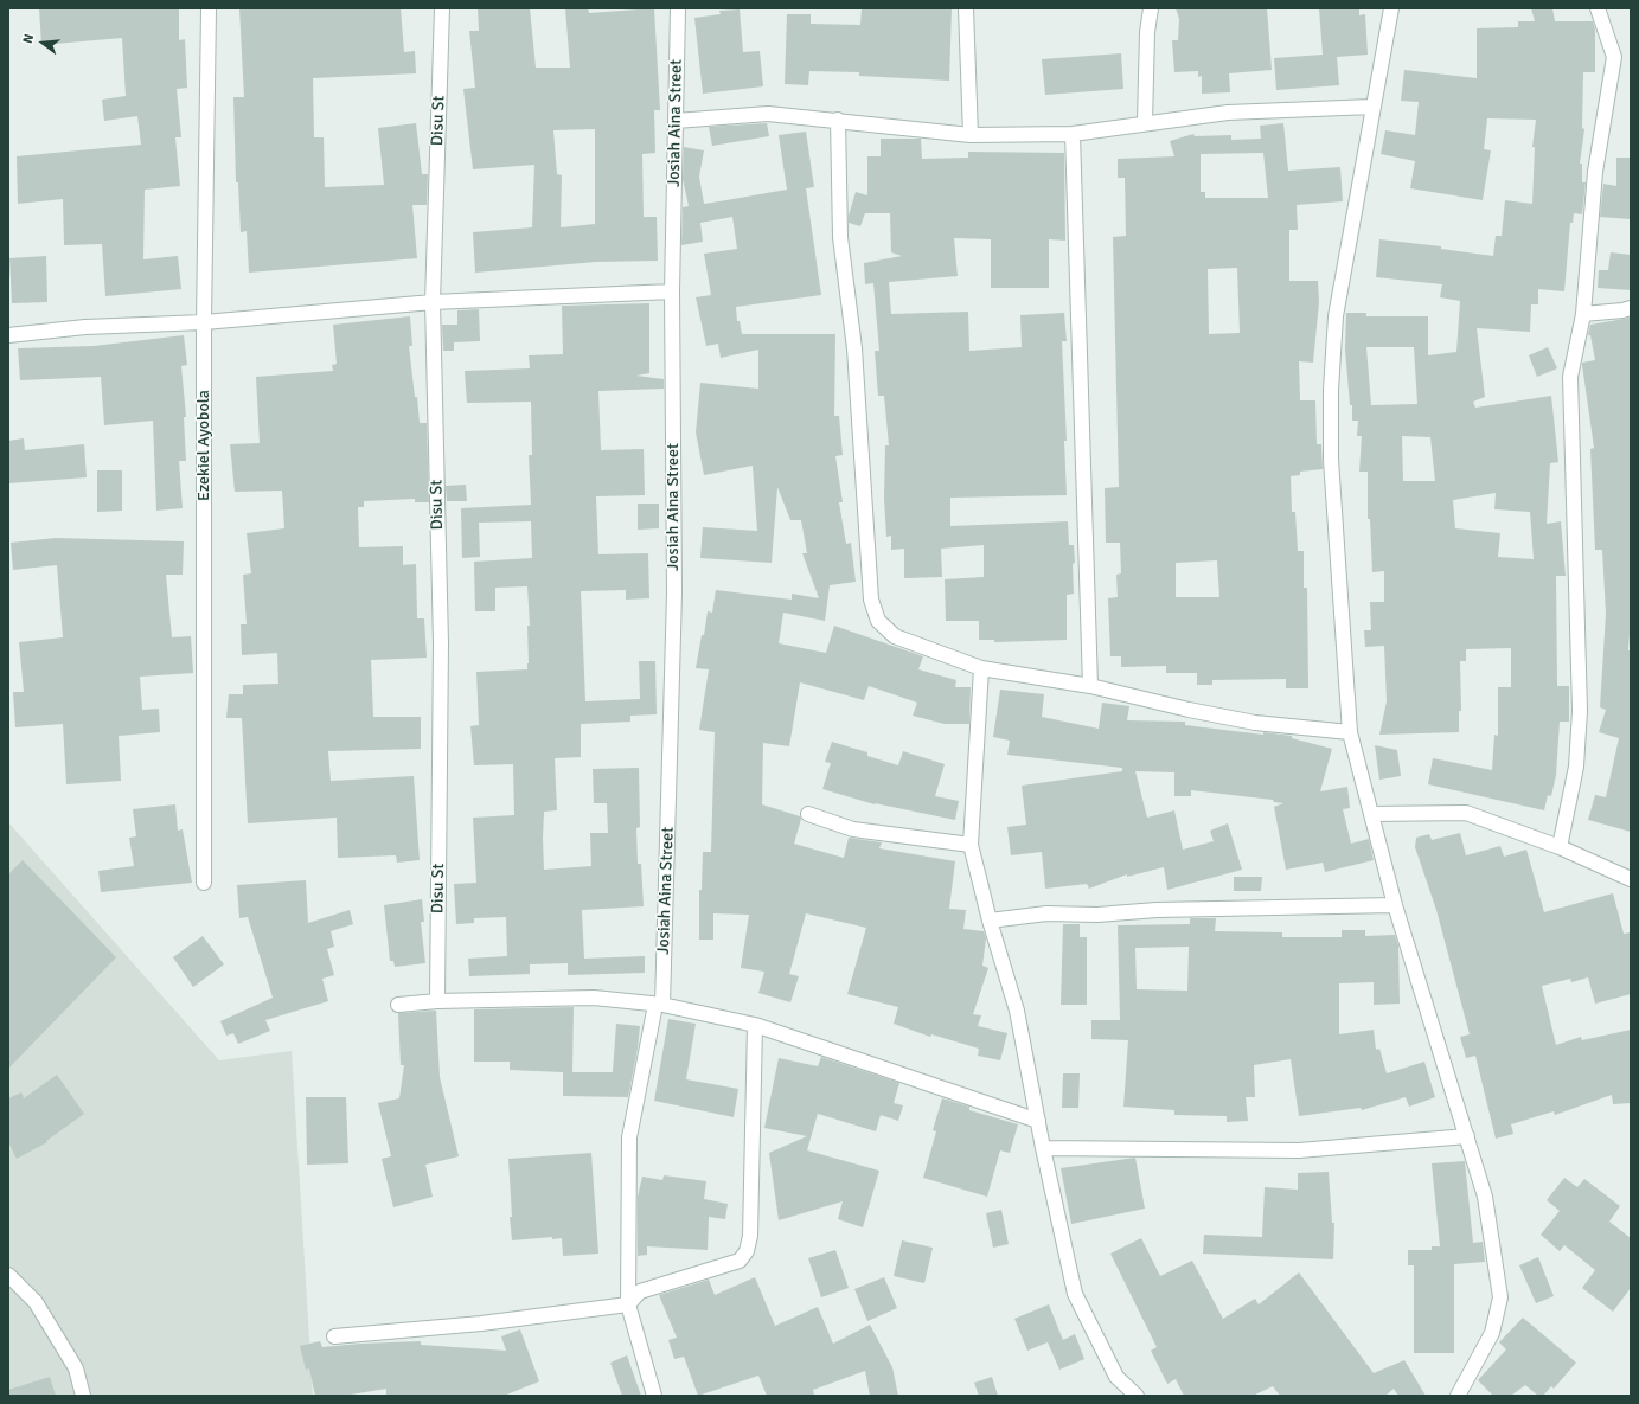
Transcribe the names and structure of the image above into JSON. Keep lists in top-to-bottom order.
{
  "streets": {
    "street": ["Disu St", "Josiah Aina Street", "Ezekiel Ayobola"]
  },
  "north": "left"
}
